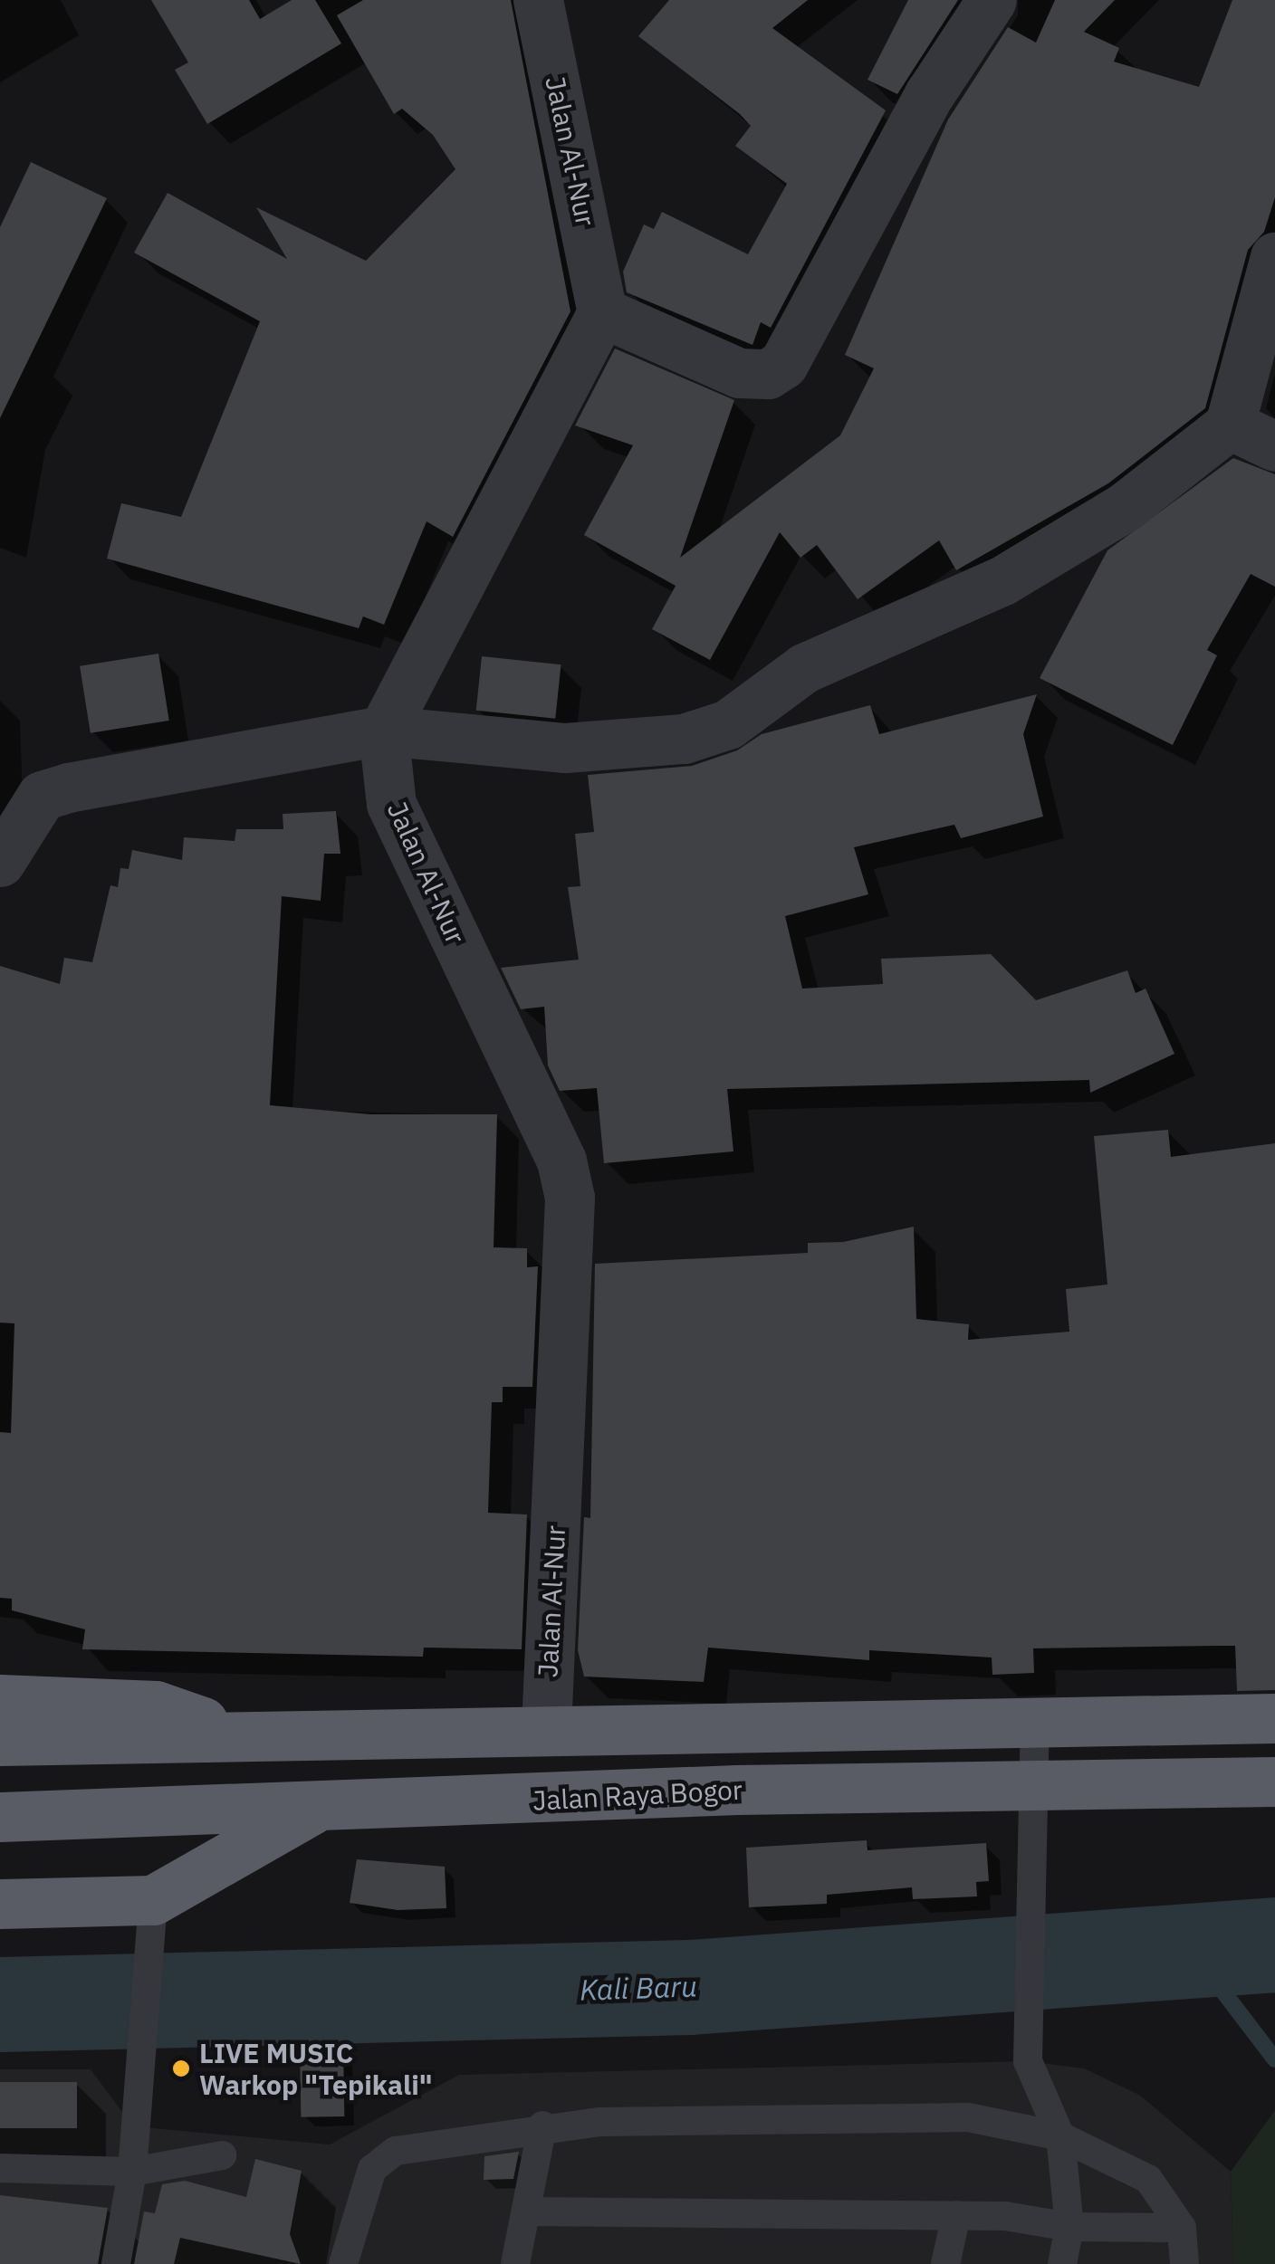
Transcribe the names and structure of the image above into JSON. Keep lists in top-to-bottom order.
{
  "streets": {
    "highway": ["Jalan Raya Bogor"],
    "street": ["Jalan Al-Nur"]
  },
  "water": ["Kali Baru"],
  "places": ["LIVE MUSIC Warkop \"Tepikali\""]
}
